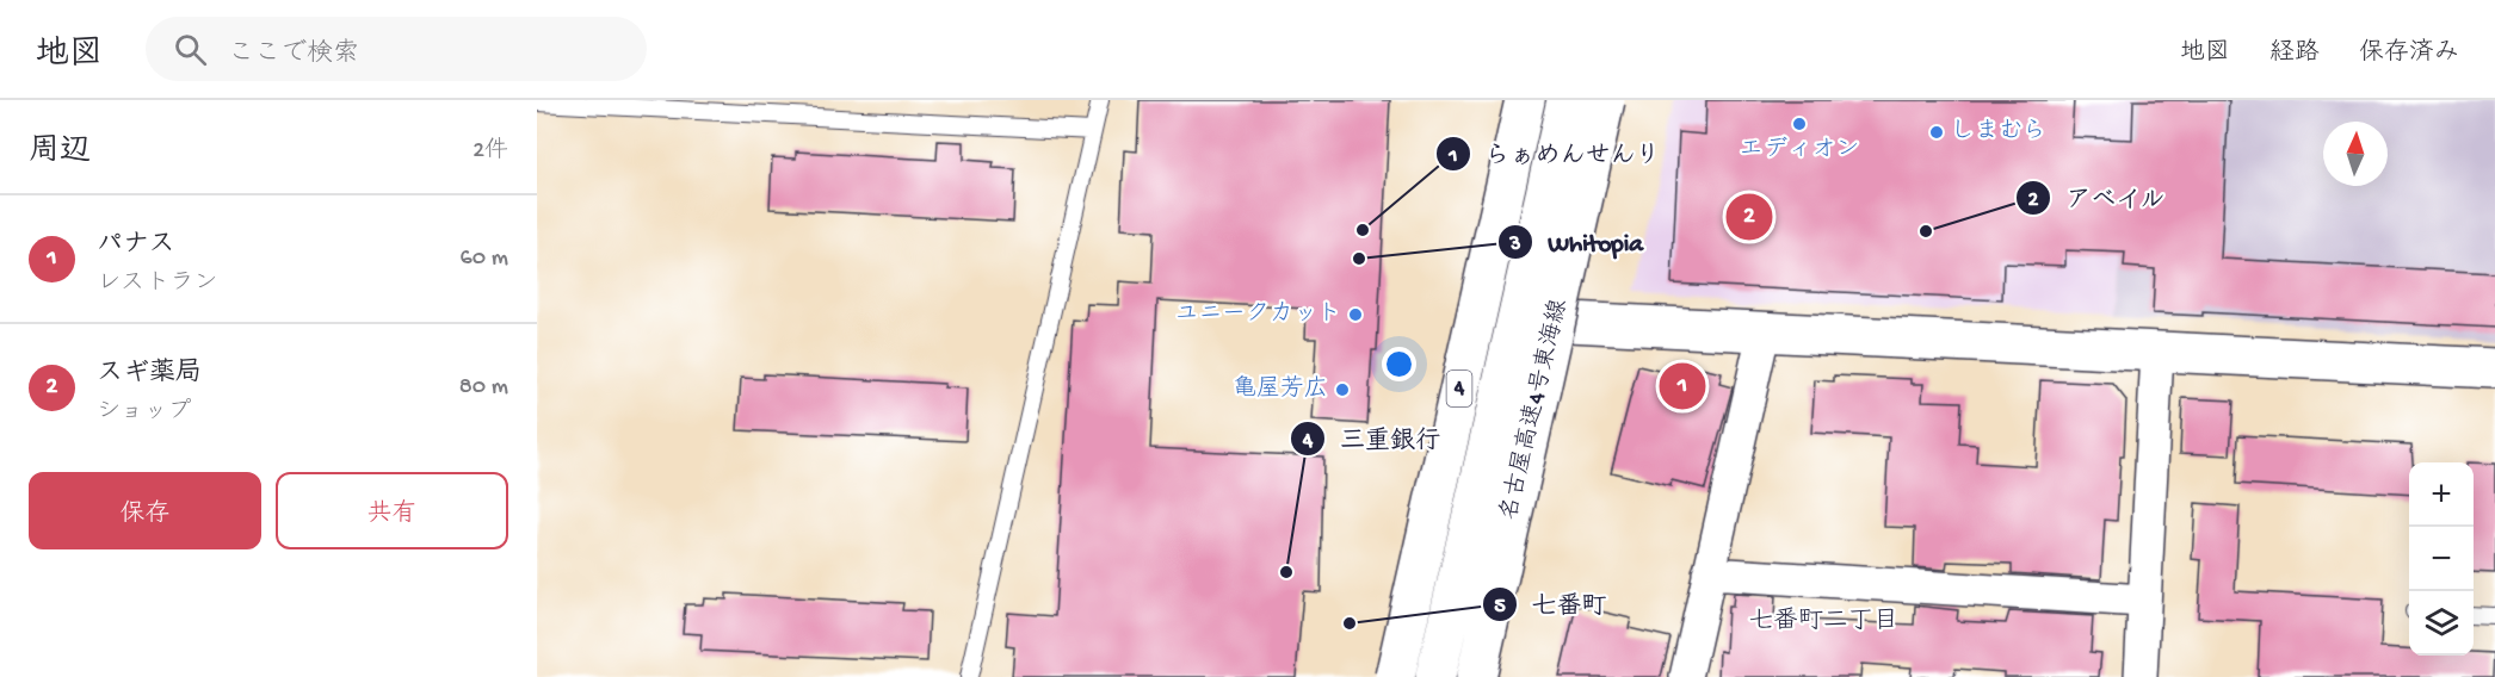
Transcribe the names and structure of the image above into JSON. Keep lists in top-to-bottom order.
{
  "streets": {
    "main road": ["4", "名古屋高速4号東海線"]
  },
  "districts": ["七番町二丁目"],
  "places": [
    "エディオン",
    "しまむら",
    "らぁめんせんり",
    "アベイル",
    "Whitopia",
    "ユニークカット",
    "亀屋芳広",
    "三重銀行",
    "七番町"
  ],
  "north": "top",
  "page": {
    "header": "地図",
    "search": "ここで検索",
    "nav": ["地図", "経路", "保存済み"],
    "heading": ["周辺", "2件"],
    "pins": ["2", "1"],
    "list": [
      {
        "mark": "1",
        "name": "パナス",
        "note": "レストラン",
        "value": "60 m"
      },
      {
        "mark": "2",
        "name": "スギ薬局",
        "note": "ショップ",
        "value": "80 m"
      }
    ],
    "buttons": ["保存", "共有"],
    "map_buttons": ["+", "−"]
  }
}
